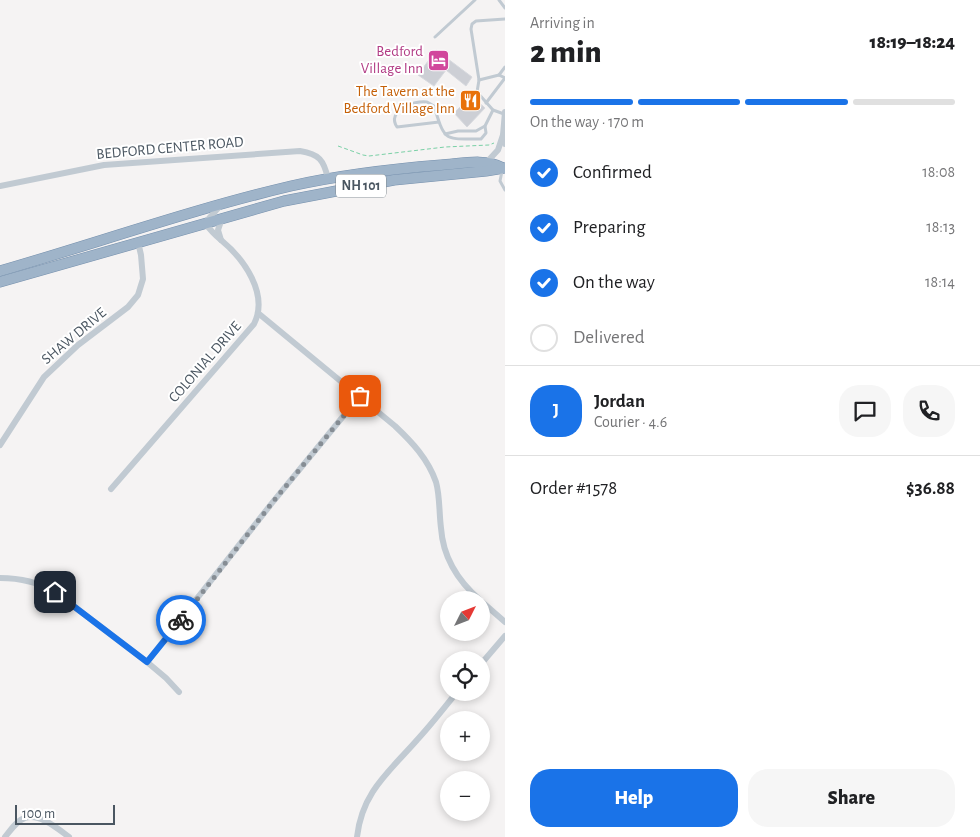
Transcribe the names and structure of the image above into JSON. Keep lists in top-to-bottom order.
{
  "streets": {
    "highway": ["NH 101"],
    "street": ["BEDFORD CENTER ROAD", "SHAW DRIVE", "COLONIAL DRIVE"]
  },
  "crossings": [
    ["BEDFORD CENTER ROAD", "NH 101"],
    ["NH 101", "SHAW DRIVE"],
    ["NH 101", "COLONIAL DRIVE"]
  ],
  "places": {
    "hotel": ["Bedford Village Inn"],
    "restaurant": ["The Tavern at the Bedford Village Inn"]
  },
  "scale_bar": "100 m",
  "north": "top right",
  "page": {
    "heading": ["2 min", "Arriving in", "18:19–18:24"],
    "panel": [
      "Jordan",
      "Courier · 4.6",
      "Order #1578",
      "$36.88"
    ],
    "bar": "On the way · 170 m",
    "list": [
      ["Confirmed", "18:08"],
      ["Preparing", "18:13"],
      ["On the way", "18:14"],
      "Delivered"
    ],
    "round": "J",
    "map_buttons": ["+", "−"],
    "buttons": ["Help", "Share"],
    "scale": "100 m"
  }
}
